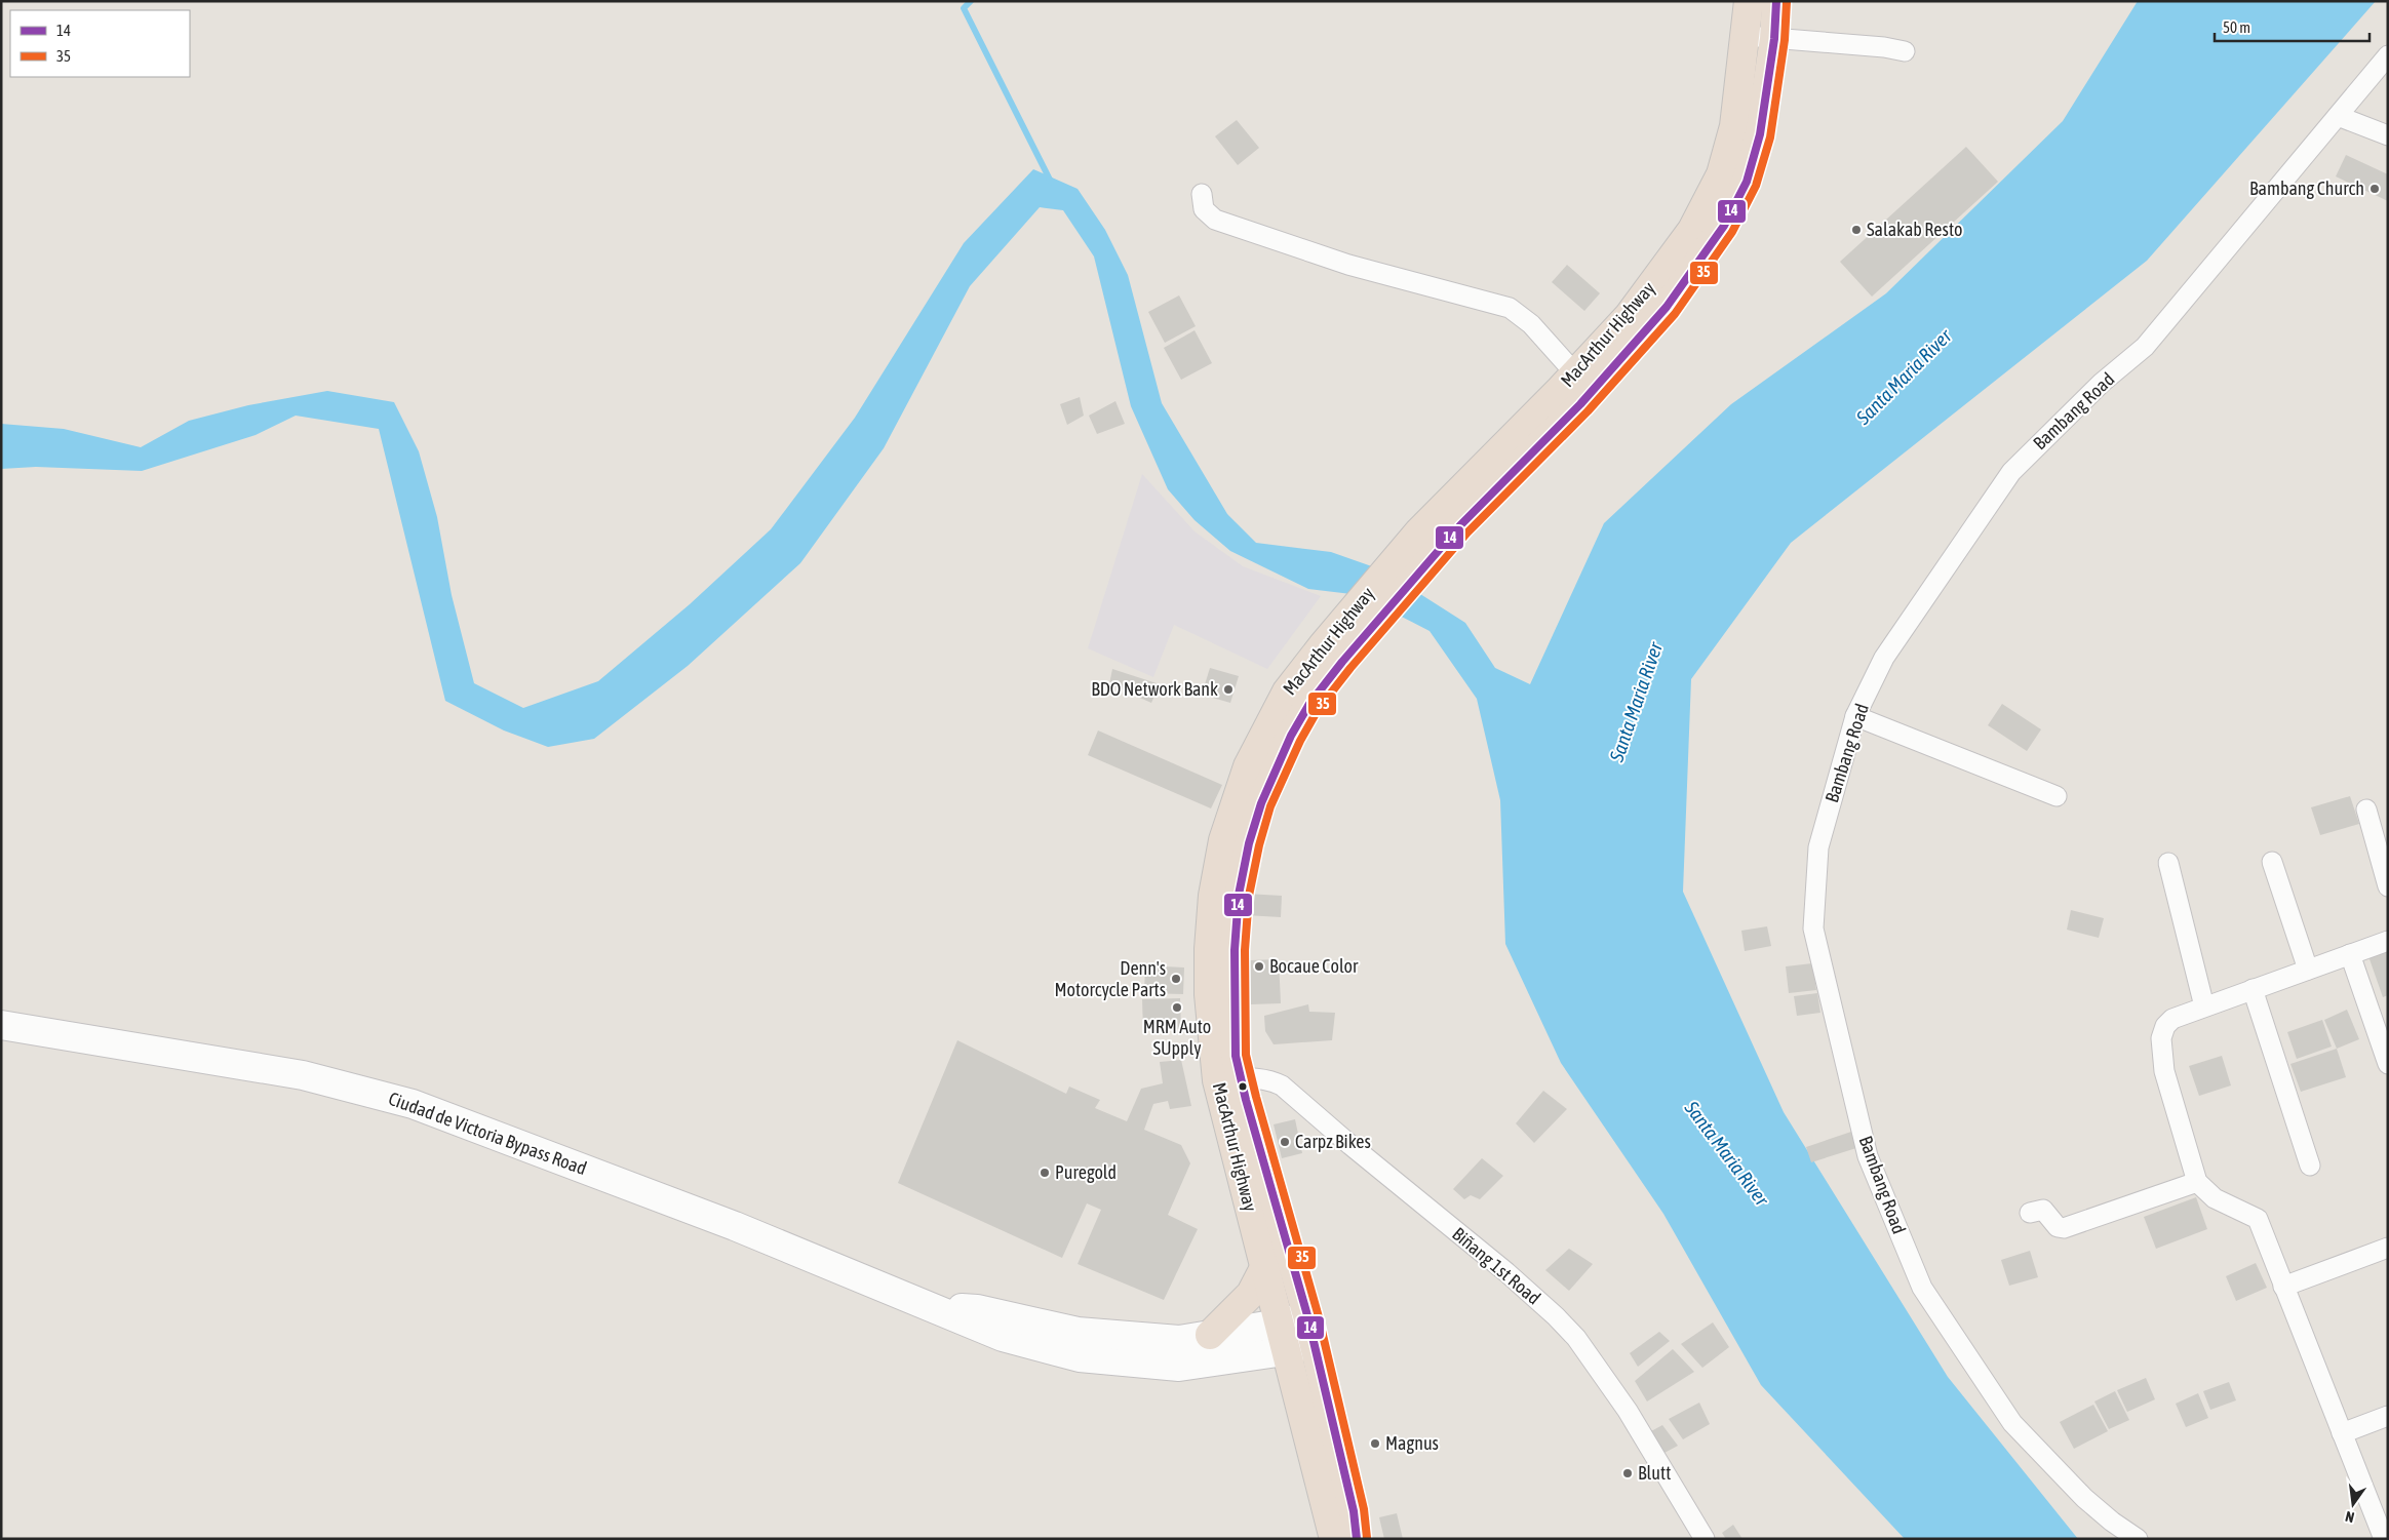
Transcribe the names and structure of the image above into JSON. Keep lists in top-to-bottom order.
{
  "streets": {
    "highway": ["MacArthur Highway"],
    "main road": ["Ciudad de Victoria Bypass Road"],
    "street": ["Bambang Road", "Biñang 1st Road"]
  },
  "crossings": [
    ["MacArthur Highway", "Ciudad de Victoria Bypass Road"],
    ["MacArthur Highway", "Biñang 1st Road"]
  ],
  "water": ["Santa Maria River"],
  "places": [
    "Bambang Church",
    "Salakab Resto",
    "BDO Network Bank",
    "Bocaue Color",
    "Denn's Motorcycle Parts",
    "MRM Auto SUpply",
    "Carpz Bikes",
    "Puregold",
    "Magnus",
    "Blutt"
  ],
  "lines": ["transit line 14", "transit line 35"],
  "legend": ["14", "35"],
  "scale_bar": "50 m",
  "north": "bottom"
}
